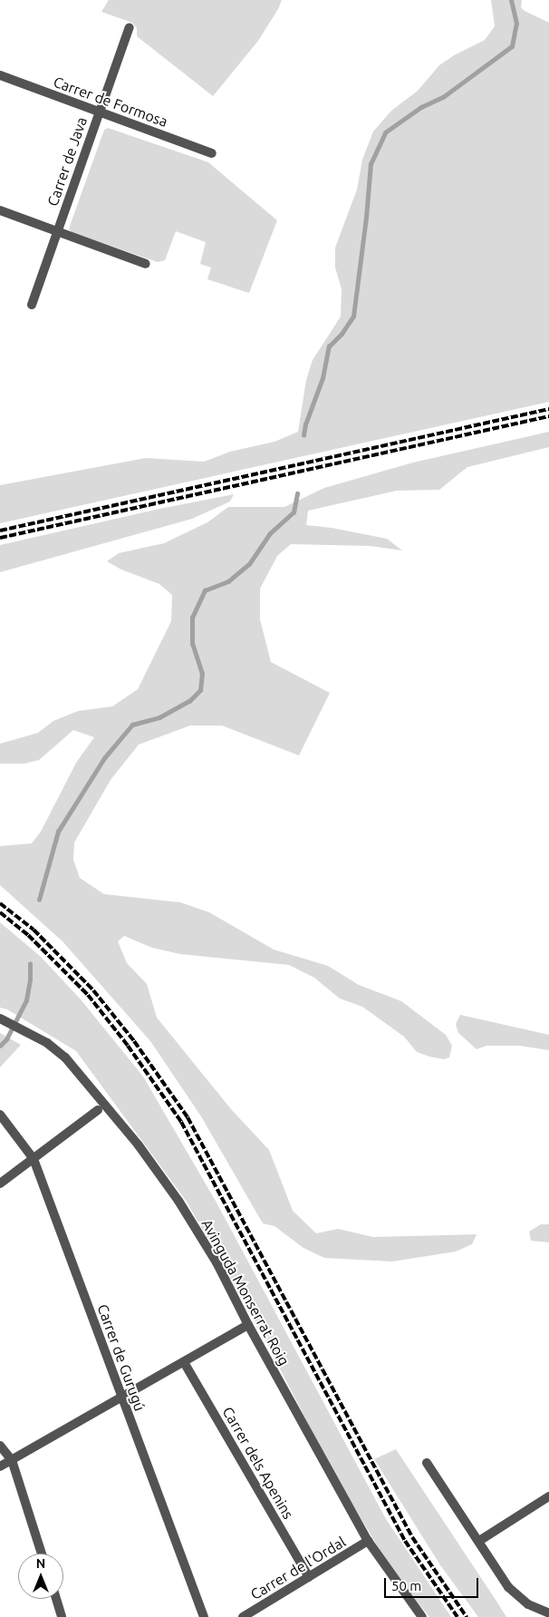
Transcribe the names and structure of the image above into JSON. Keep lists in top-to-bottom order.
{
  "streets": {
    "street": [
      "Carrer de Formosa",
      "Carrer de Java",
      "Avinguda Monserrat Roig",
      "Carrer de Gurugú",
      "Carrer dels Apenins",
      "Carrer de l'Ordal"
    ]
  },
  "crossings": [
    ["Carrer de Formosa", "Carrer de Java"],
    ["Avinguda Monserrat Roig", "Carrer de l'Ordal"],
    ["Carrer dels Apenins", "Carrer de l'Ordal"]
  ],
  "scale_bar": "50 m",
  "north": "top"
}
